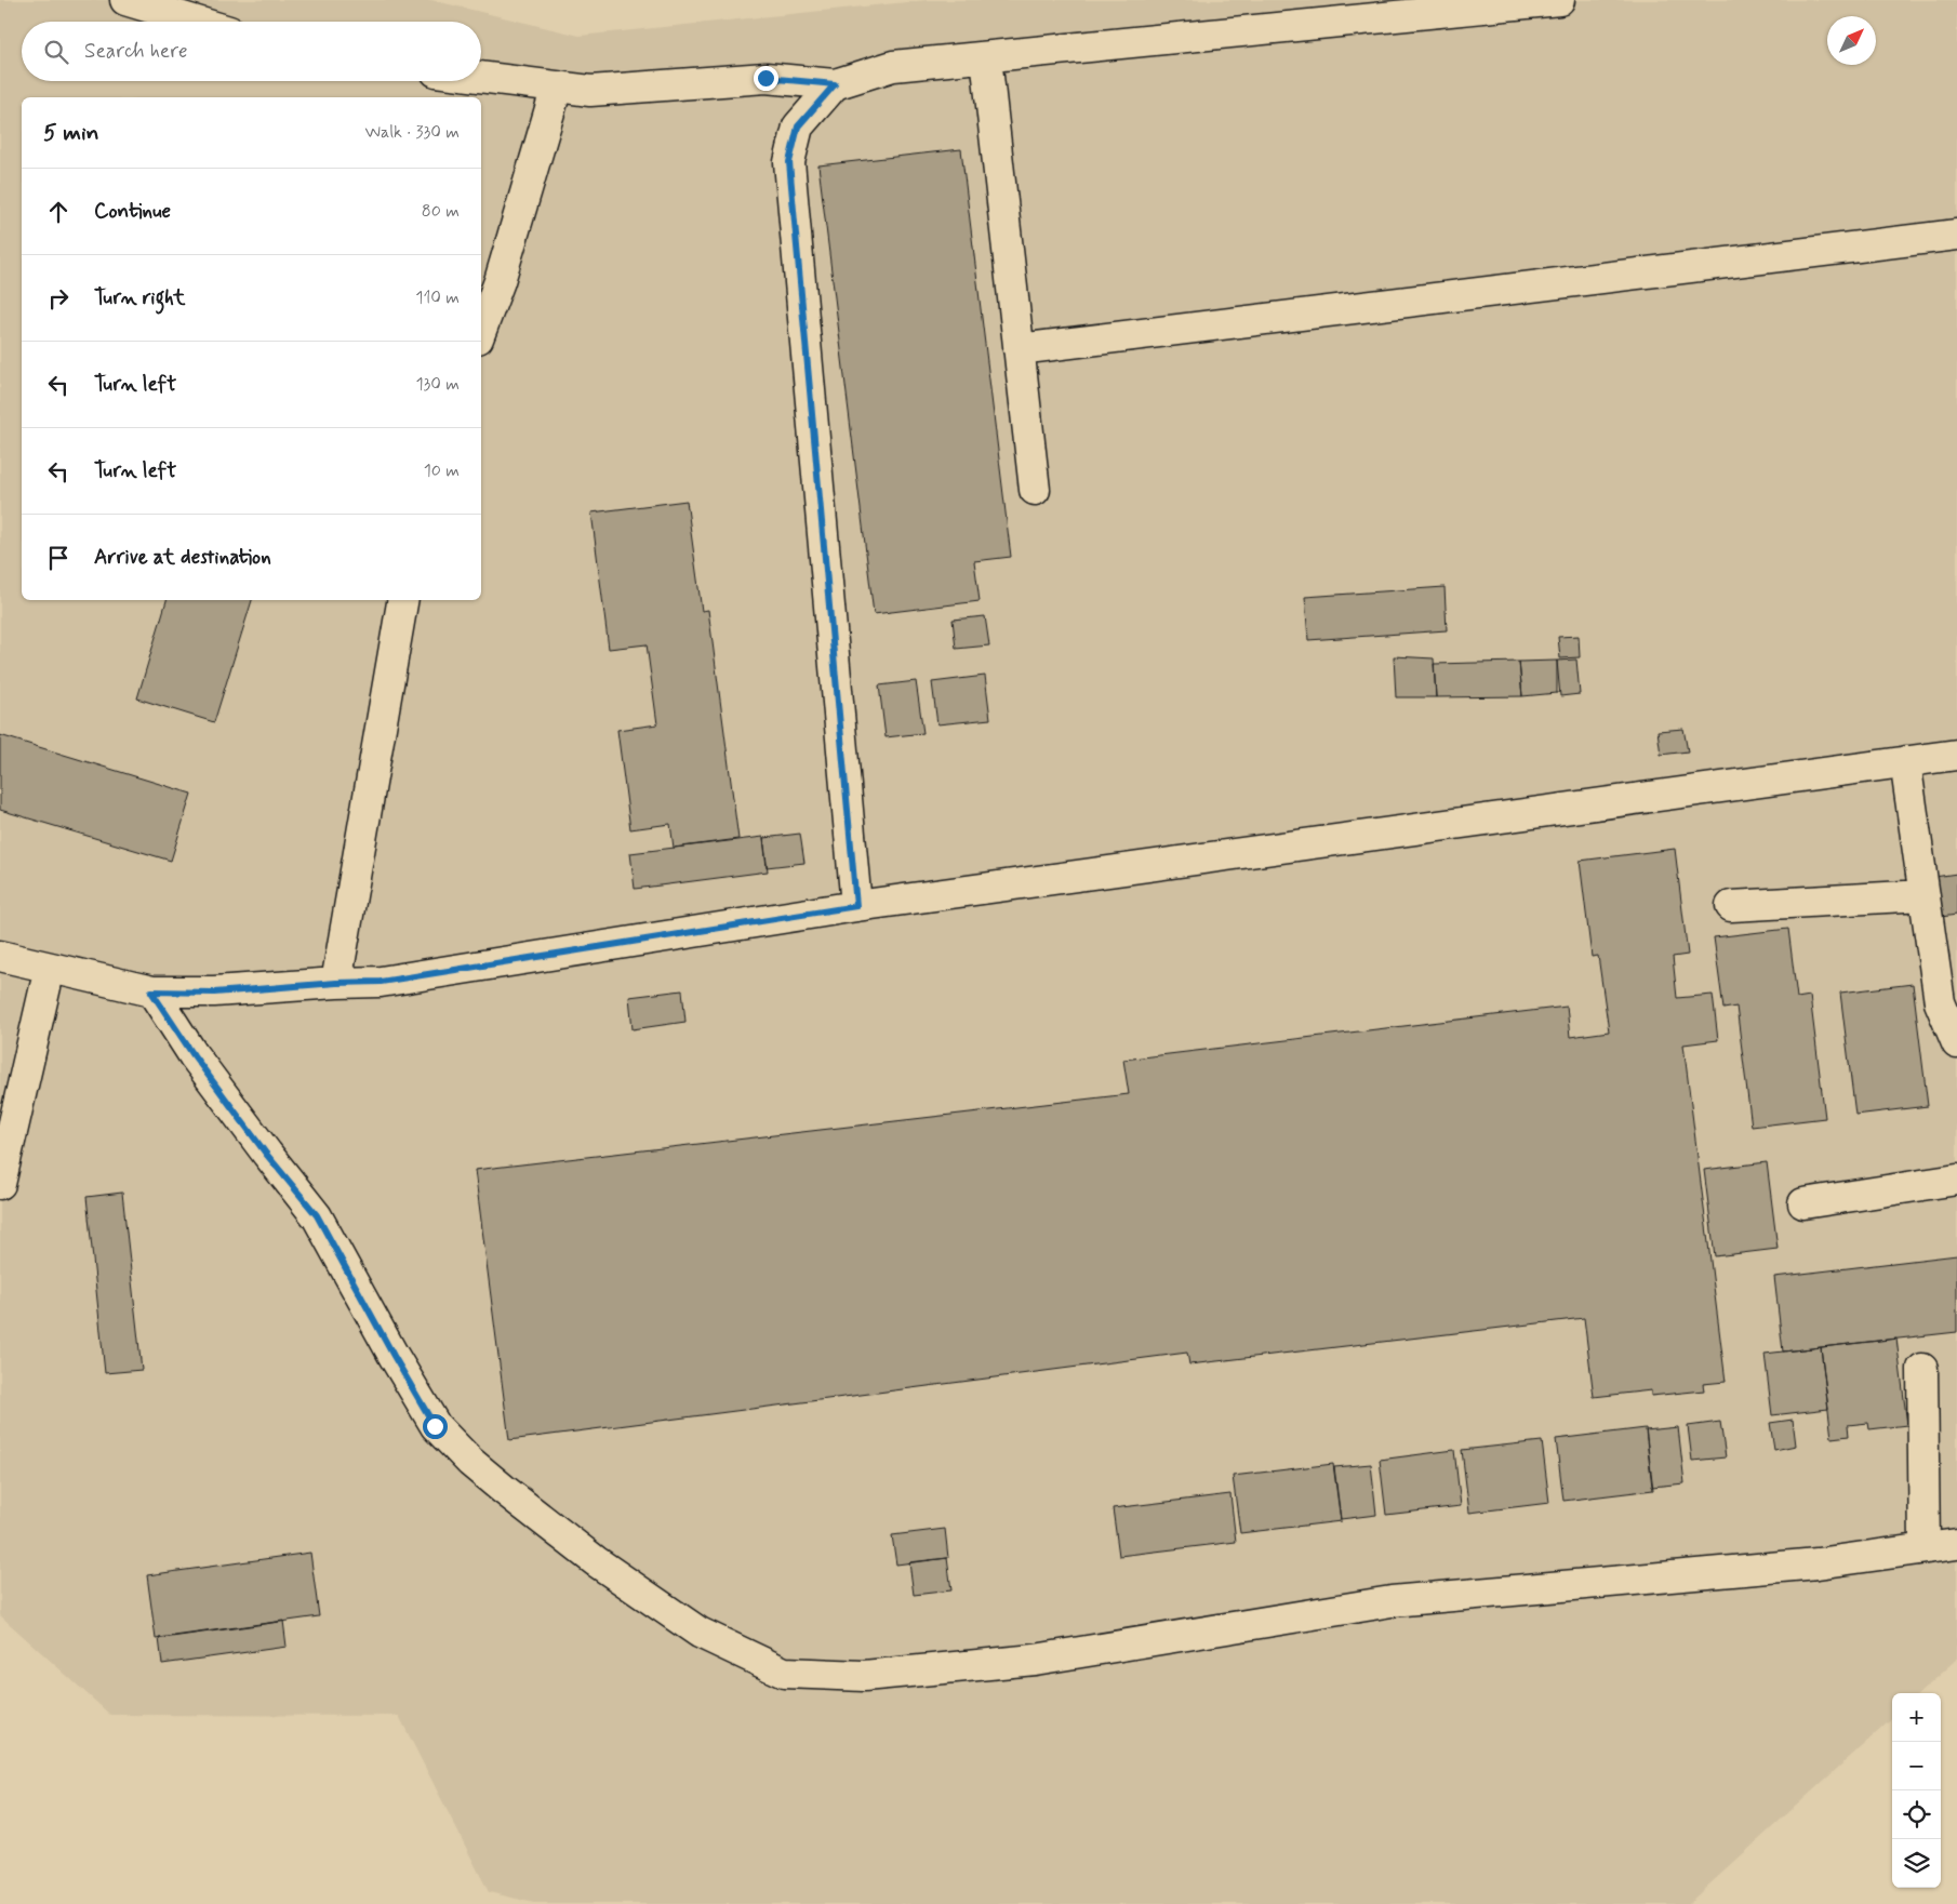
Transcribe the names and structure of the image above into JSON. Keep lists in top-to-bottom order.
{
  "north": "top right",
  "page": {
    "search": "Search here",
    "heading": ["5 min", "Walk · 330 m"],
    "list": [
      ["Continue", "80 m"],
      ["Turn right", "110 m"],
      ["Turn left", "130 m"],
      ["Turn left", "10 m"],
      "Arrive at destination"
    ],
    "map_buttons": ["+", "−"]
  }
}
